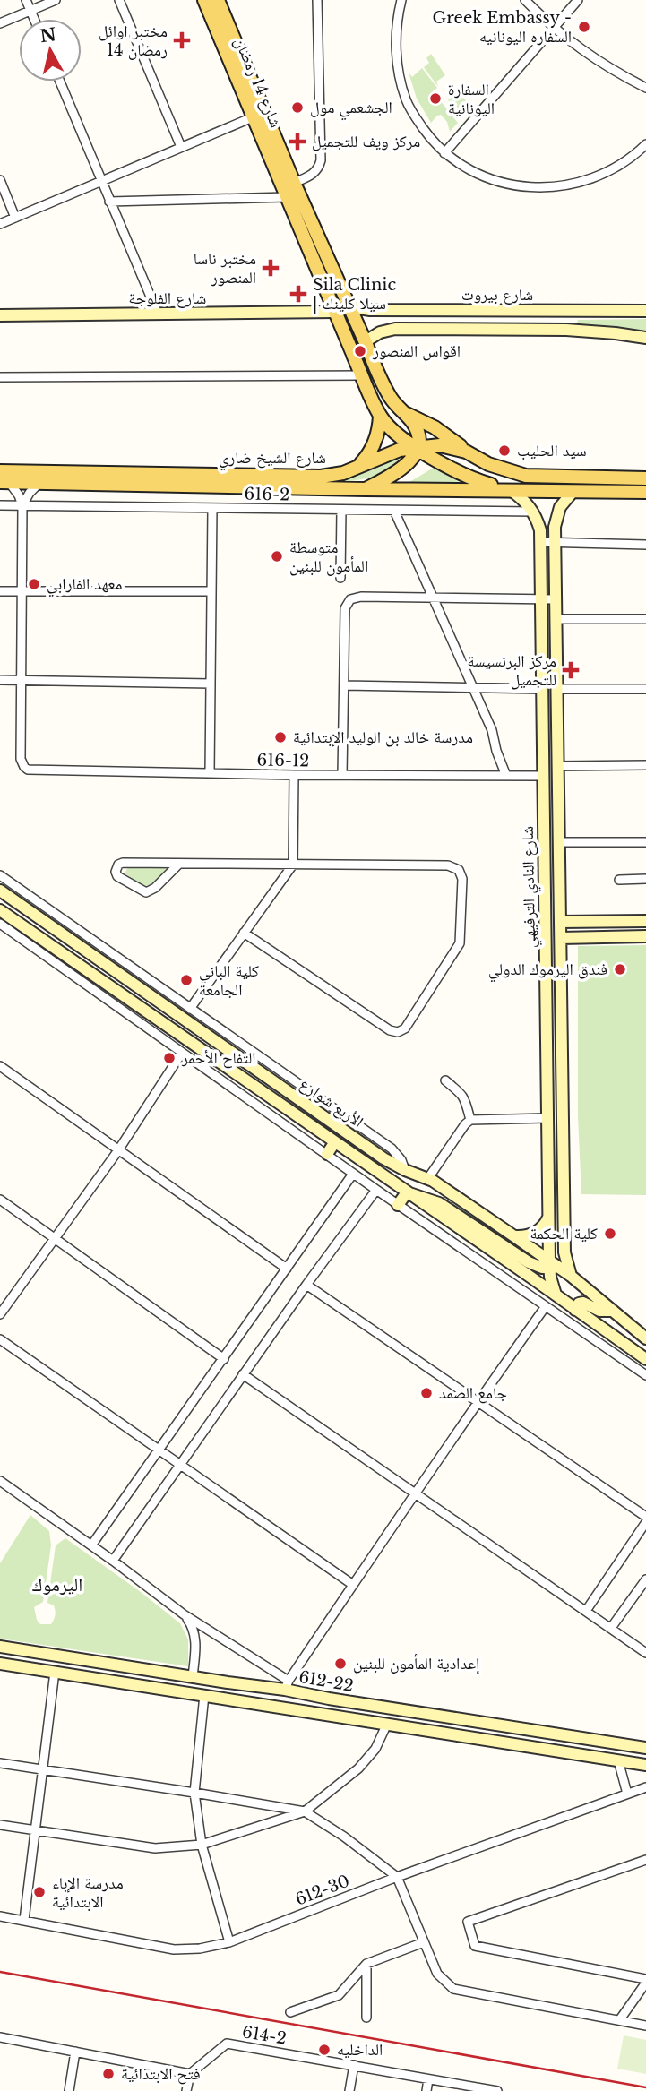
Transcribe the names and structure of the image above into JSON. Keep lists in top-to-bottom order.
{
  "streets": {
    "main road": ["شارع 14 رمضان", "شارع الشيخ ضاري"],
    "street": [
      "شارع بيروت",
      "شارع الفلوجة",
      "616-2",
      "616-12",
      "شارع النادي الترفيهي",
      "الأربع شوارع",
      "612-22",
      "612-30",
      "614-2"
    ]
  },
  "crossings": [
    ["شارع 14 رمضان", "شارع بيروت"],
    ["شارع 14 رمضان", "شارع الفلوجة"],
    ["شارع 14 رمضان", "شارع الشيخ ضاري"],
    ["شارع الشيخ ضاري", "شارع النادي الترفيهي"],
    ["616-2", "شارع النادي الترفيهي"],
    ["616-12", "شارع النادي الترفيهي"],
    ["شارع النادي الترفيهي", "الأربع شوارع"]
  ],
  "districts": ["اليرموك"],
  "places": {
    "other": [
      "Greek Embassy - السفاره اليونانيه",
      "السفارة اليونانية",
      "الجشعمي مول",
      "اقواس المنصور",
      "سيد الحليب",
      "متوسطة المأمون للبنين",
      "معهد الفارابي",
      "مدرسة خالد بن الوليد الإبتدائية",
      "فندق اليرموك الدولي",
      "كلية الباني الجامعة",
      "التفاح الأحمر",
      "كلية الحكمة",
      "جامع الصمد",
      "إعدادية المأمون للبنين",
      "مدرسة الإباء الابتدائية",
      "الداخليه",
      "فتح الابتدائية"
    ],
    "health": [
      "مختبر اوائل 14 رمضان",
      "مركز ويف للتجميل",
      "مختبر ناسا المنصور",
      "Sila Clinic | سيلا كلينك",
      "مركز البرنسيسة للتجميل"
    ]
  },
  "north": "top"
}
